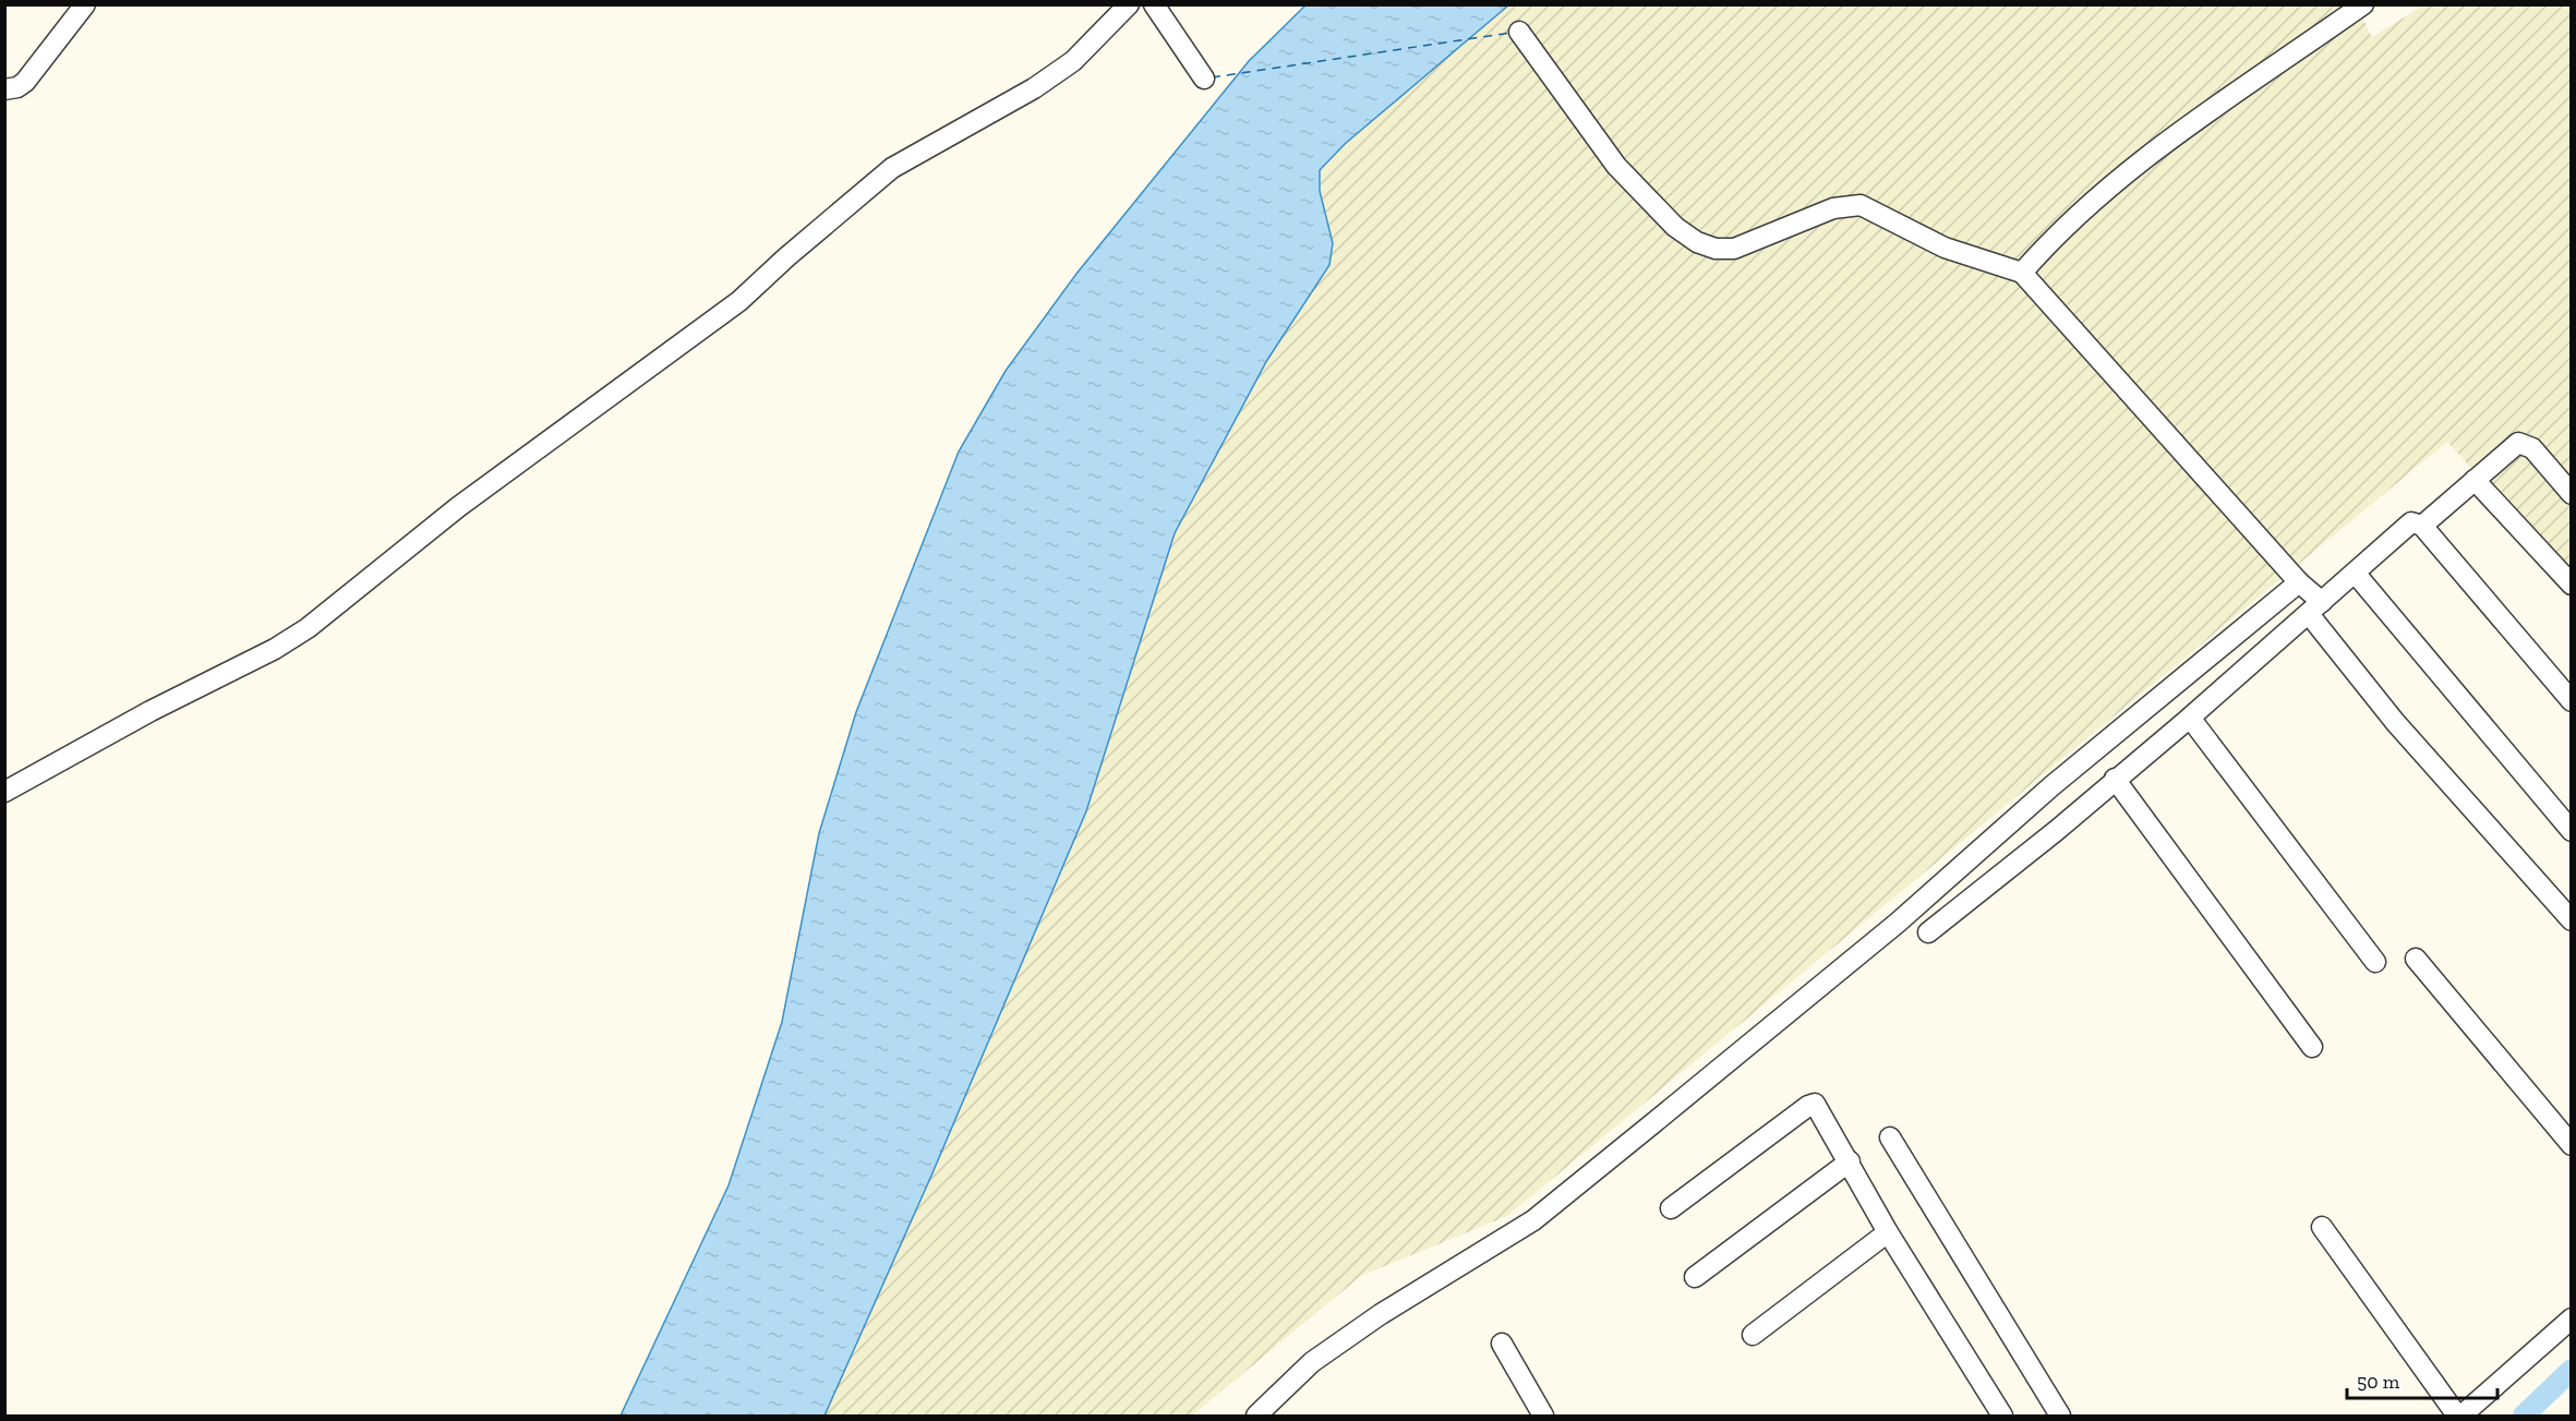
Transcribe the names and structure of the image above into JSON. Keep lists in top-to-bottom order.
{
  "scale_bar": "50 m"
}
